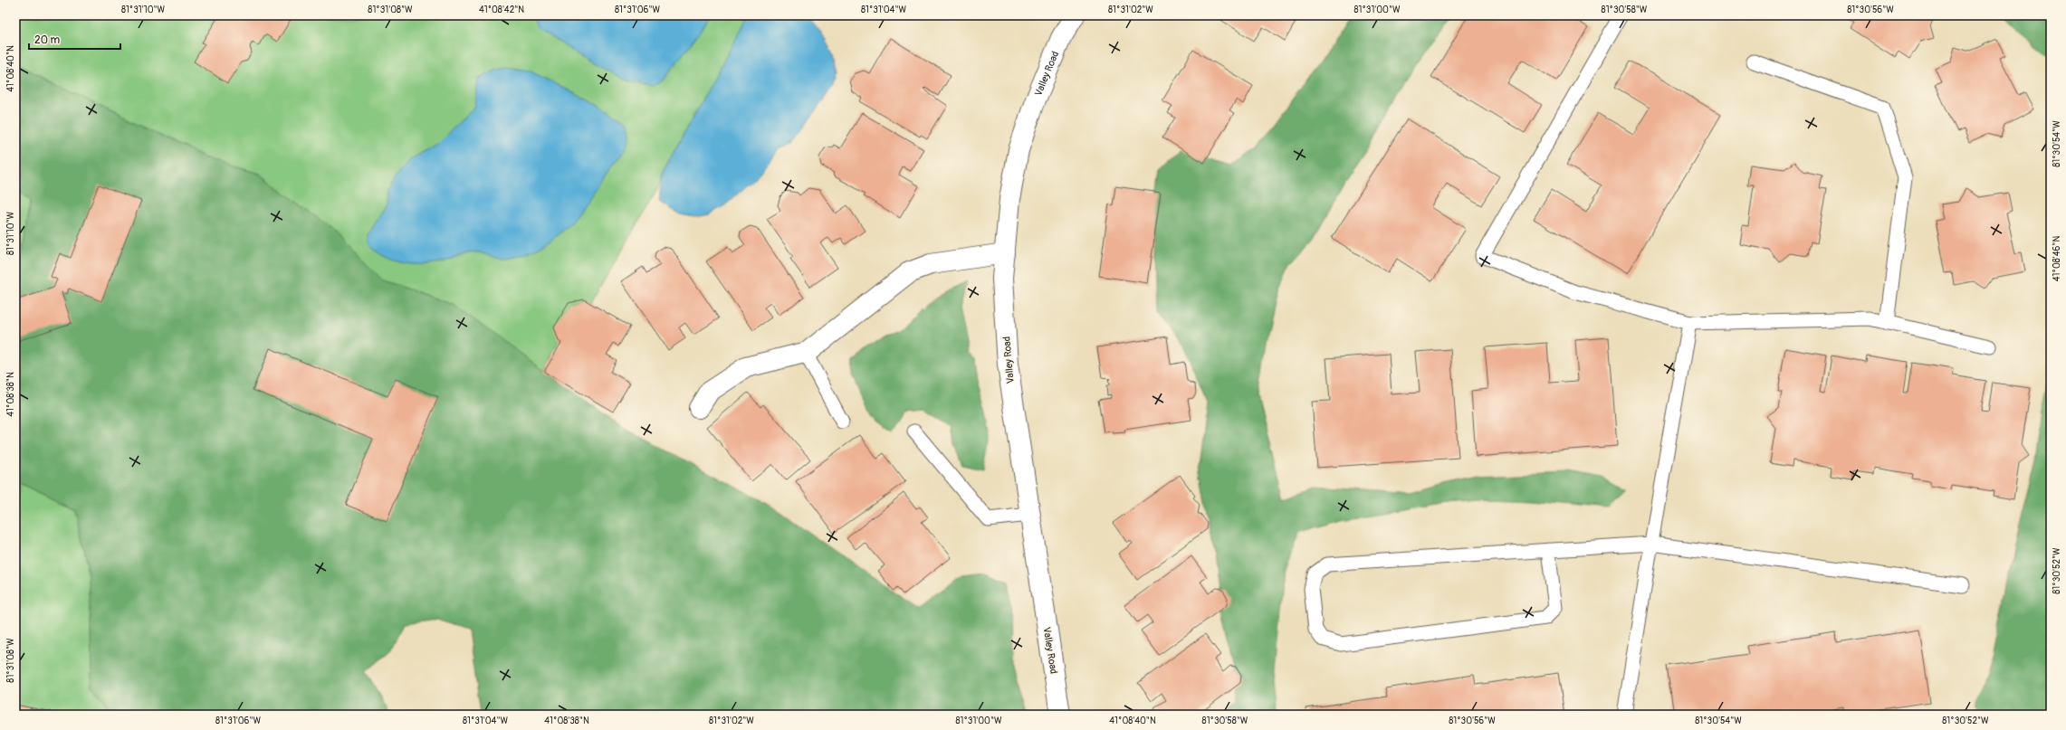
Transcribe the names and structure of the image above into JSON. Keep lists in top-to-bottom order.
{
  "streets": {
    "street": ["Valley Road"]
  },
  "scale_bar": "20 m",
  "coordinates": [
    "81°31'10\"W",
    "81°31'08\"W",
    "41°08'42\"N",
    "81°31'06\"W",
    "81°31'04\"W",
    "81°31'02\"W",
    "81°31'00\"W",
    "81°30'58\"W",
    "81°30'56\"W",
    "41°08'40\"N",
    "81°30'54\"W",
    "41°08'46\"N",
    "41°08'38\"N",
    "81°30'52\"W"
  ]
}
